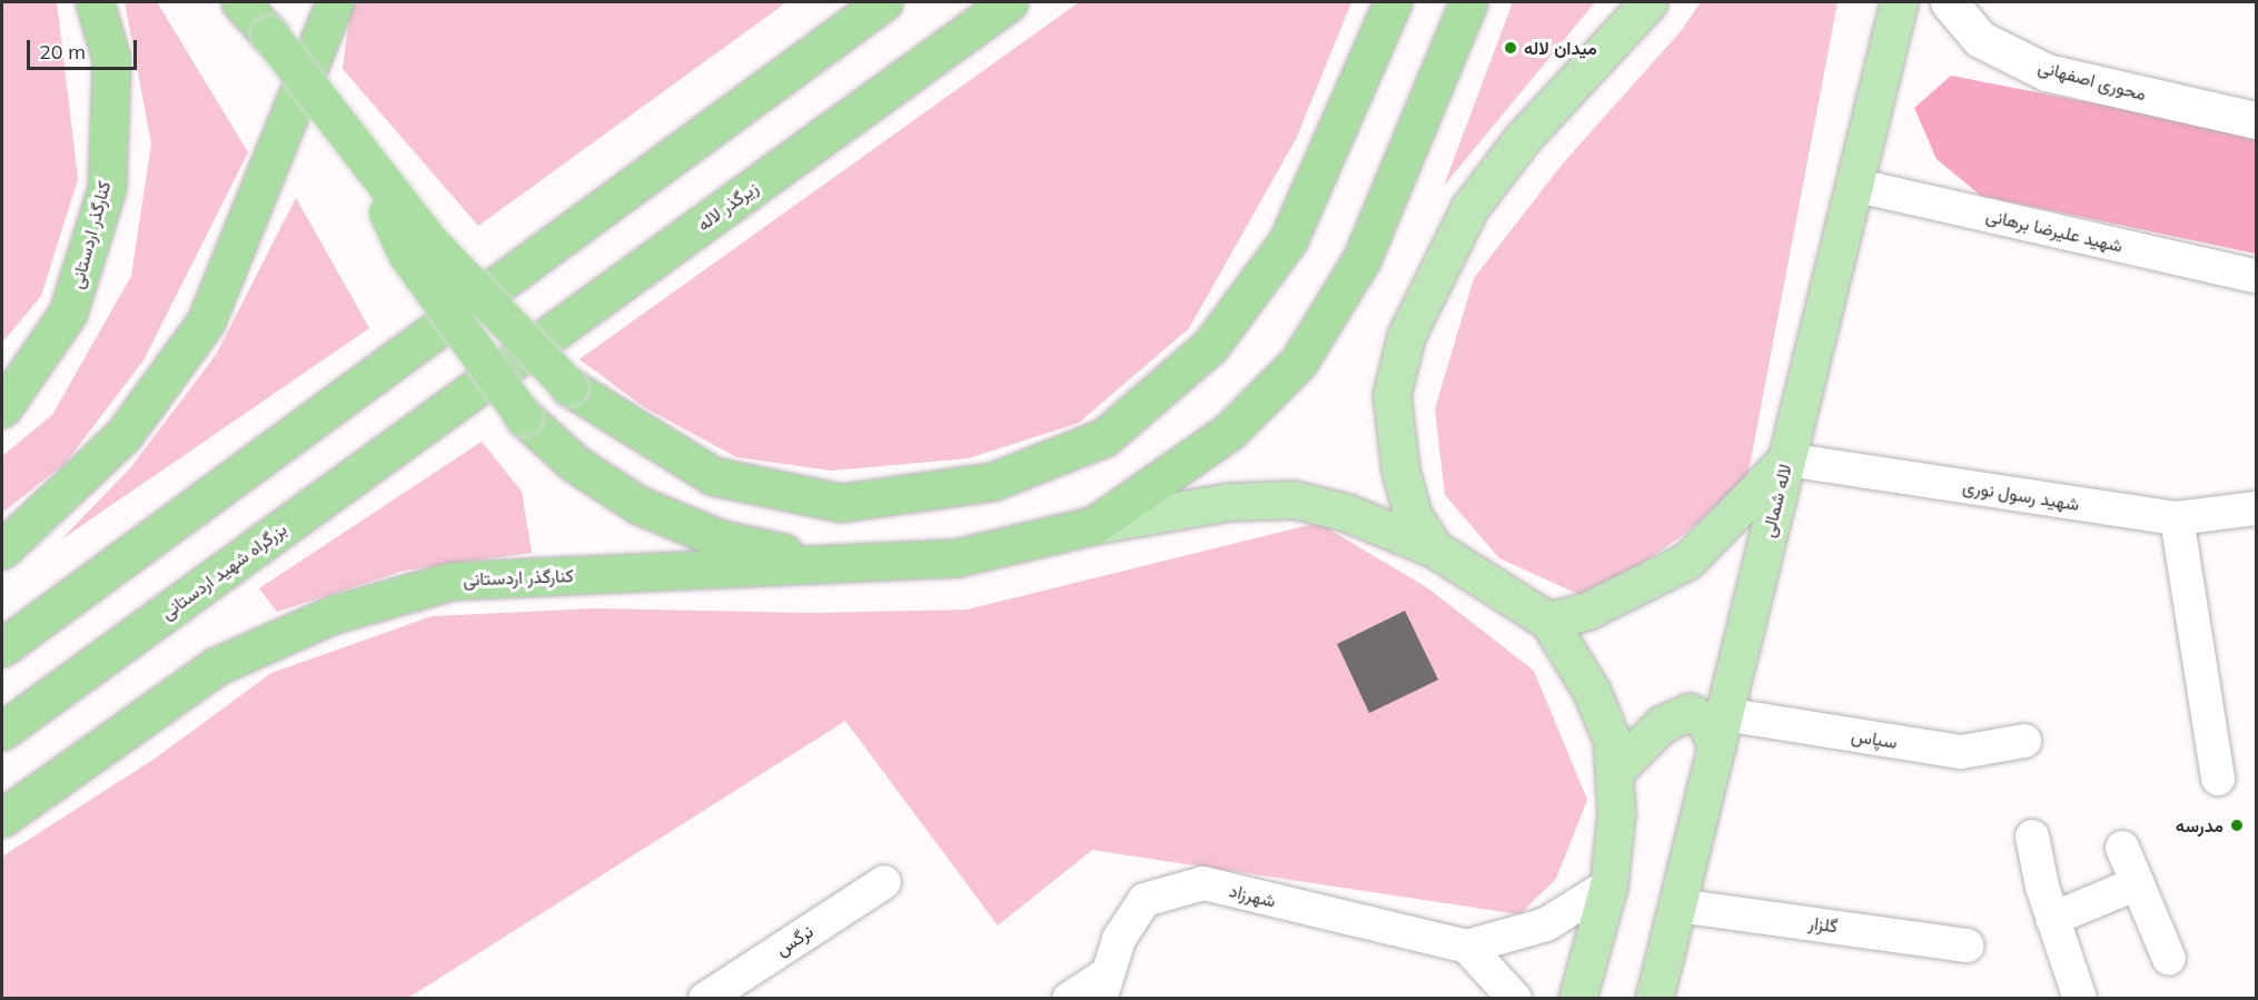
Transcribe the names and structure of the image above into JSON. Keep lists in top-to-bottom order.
{
  "streets": {
    "highway": ["زیرگذر لاله", "کنارگذر اردستانی", "بزرگراه شهید اردستانی"],
    "main road": ["محوری اصفهانی", "لاله شمالی"],
    "street": [
      "شهید علیرضا برهانی",
      "شهید رسول نوری",
      "سپاس",
      "شهرزاد",
      "گلزار",
      "نرگس"
    ]
  },
  "crossings": [
    ["زیرگذر لاله", "بزرگراه شهید اردستانی"],
    ["شهید علیرضا برهانی", "لاله شمالی"],
    ["شهید رسول نوری", "لاله شمالی"],
    ["لاله شمالی", "سپاس"],
    ["لاله شمالی", "گلزار"]
  ],
  "places": ["میدان لاله", "مدرسه"],
  "scale_bar": "20 m"
}
